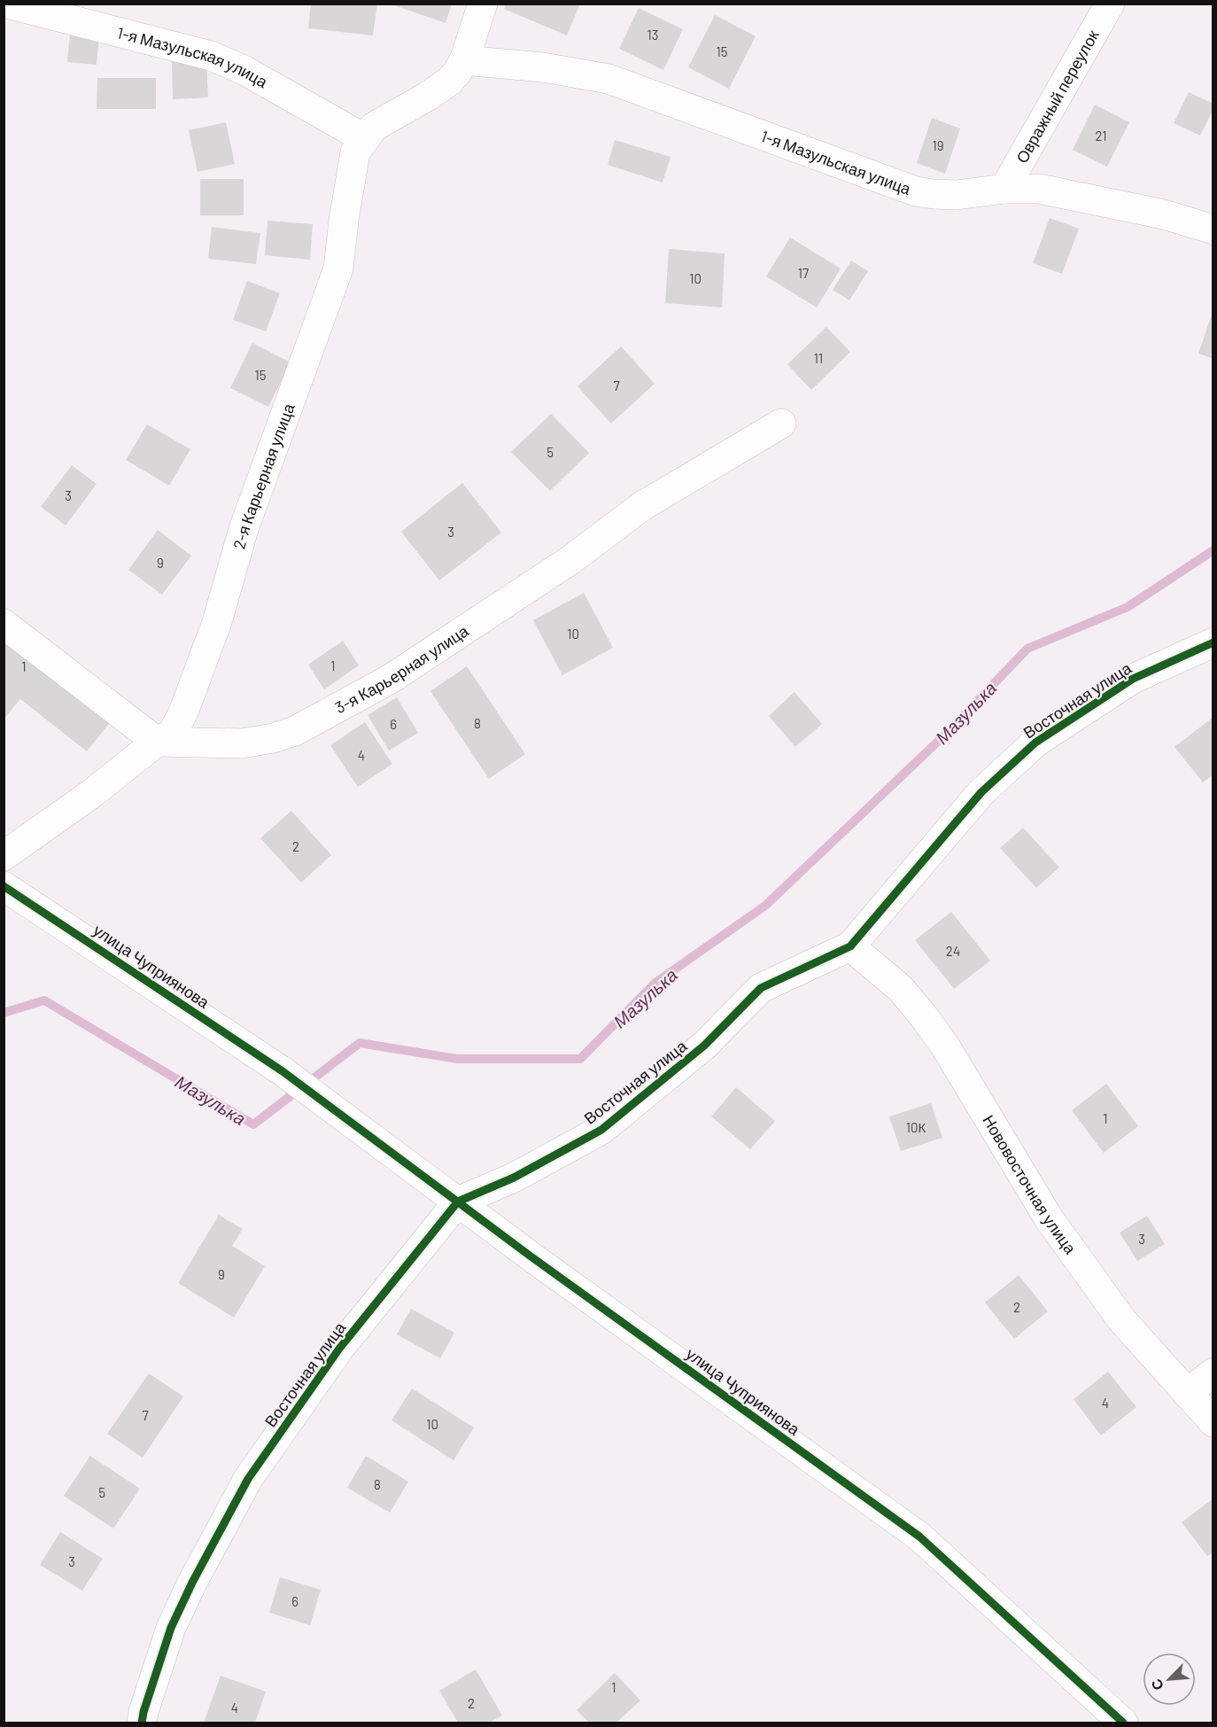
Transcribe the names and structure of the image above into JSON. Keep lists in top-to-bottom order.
{
  "streets": {
    "street": [
      "1-я Мазульская улица",
      "Овражный переулок",
      "2-я Карьерная улица",
      "3-я Карьерная улица",
      "Восточная улица",
      "улица Чуприянова",
      "Нововосточная улица"
    ]
  },
  "crossings": [
    ["1-я Мазульская улица", "Овражный переулок"],
    ["1-я Мазульская улица", "2-я Карьерная улица"],
    ["2-я Карьерная улица", "3-я Карьерная улица"],
    ["Восточная улица", "улица Чуприянова"],
    ["Восточная улица", "Нововосточная улица"]
  ],
  "water": ["Мазулька"],
  "house_numbers": [
    "13",
    "15",
    "21",
    "19",
    "17",
    "10",
    "11",
    "15",
    "7",
    "5",
    "3",
    "3",
    "9",
    "10",
    "1",
    "1",
    "8",
    "6",
    "4",
    "2",
    "24",
    "1",
    "10К",
    "3",
    "9",
    "2",
    "4",
    "7",
    "10",
    "8",
    "5",
    "3",
    "6",
    "1",
    "2",
    "4"
  ],
  "north": "bottom left"
}
